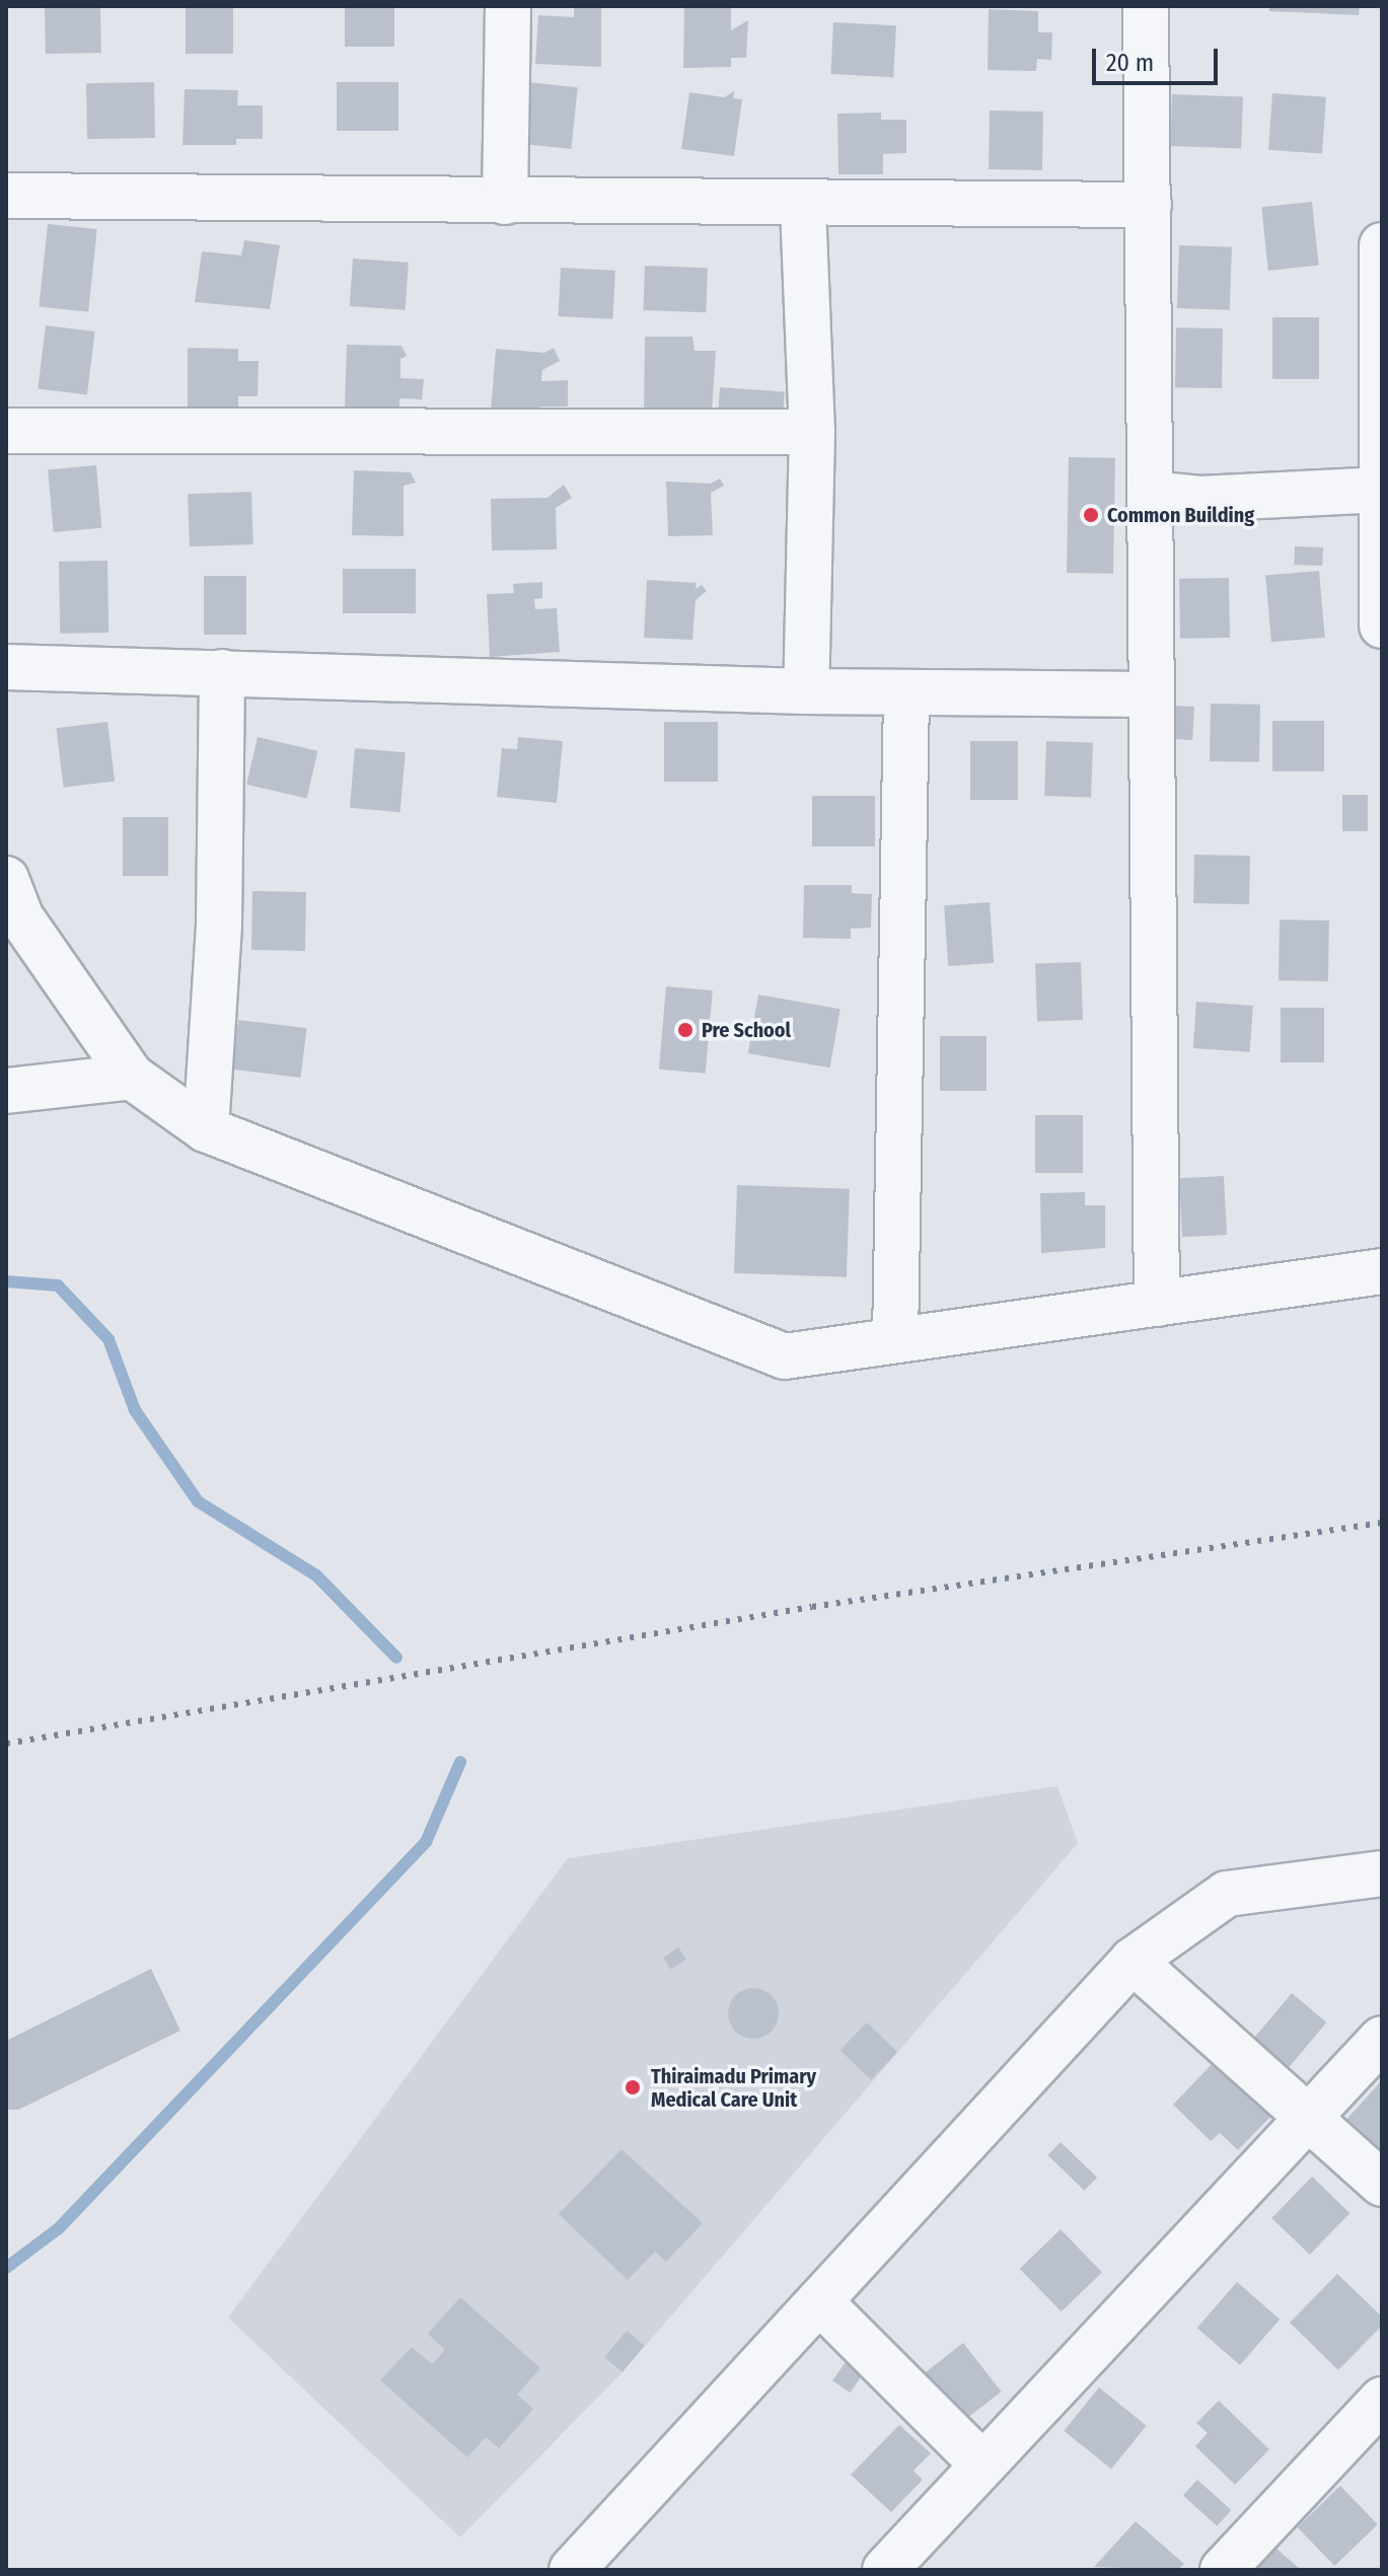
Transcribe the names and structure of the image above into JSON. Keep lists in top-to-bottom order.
{
  "places": ["Common Building", "Pre School", "Thiraimadu Primary Medical Care Unit"],
  "scale_bar": "20 m"
}
